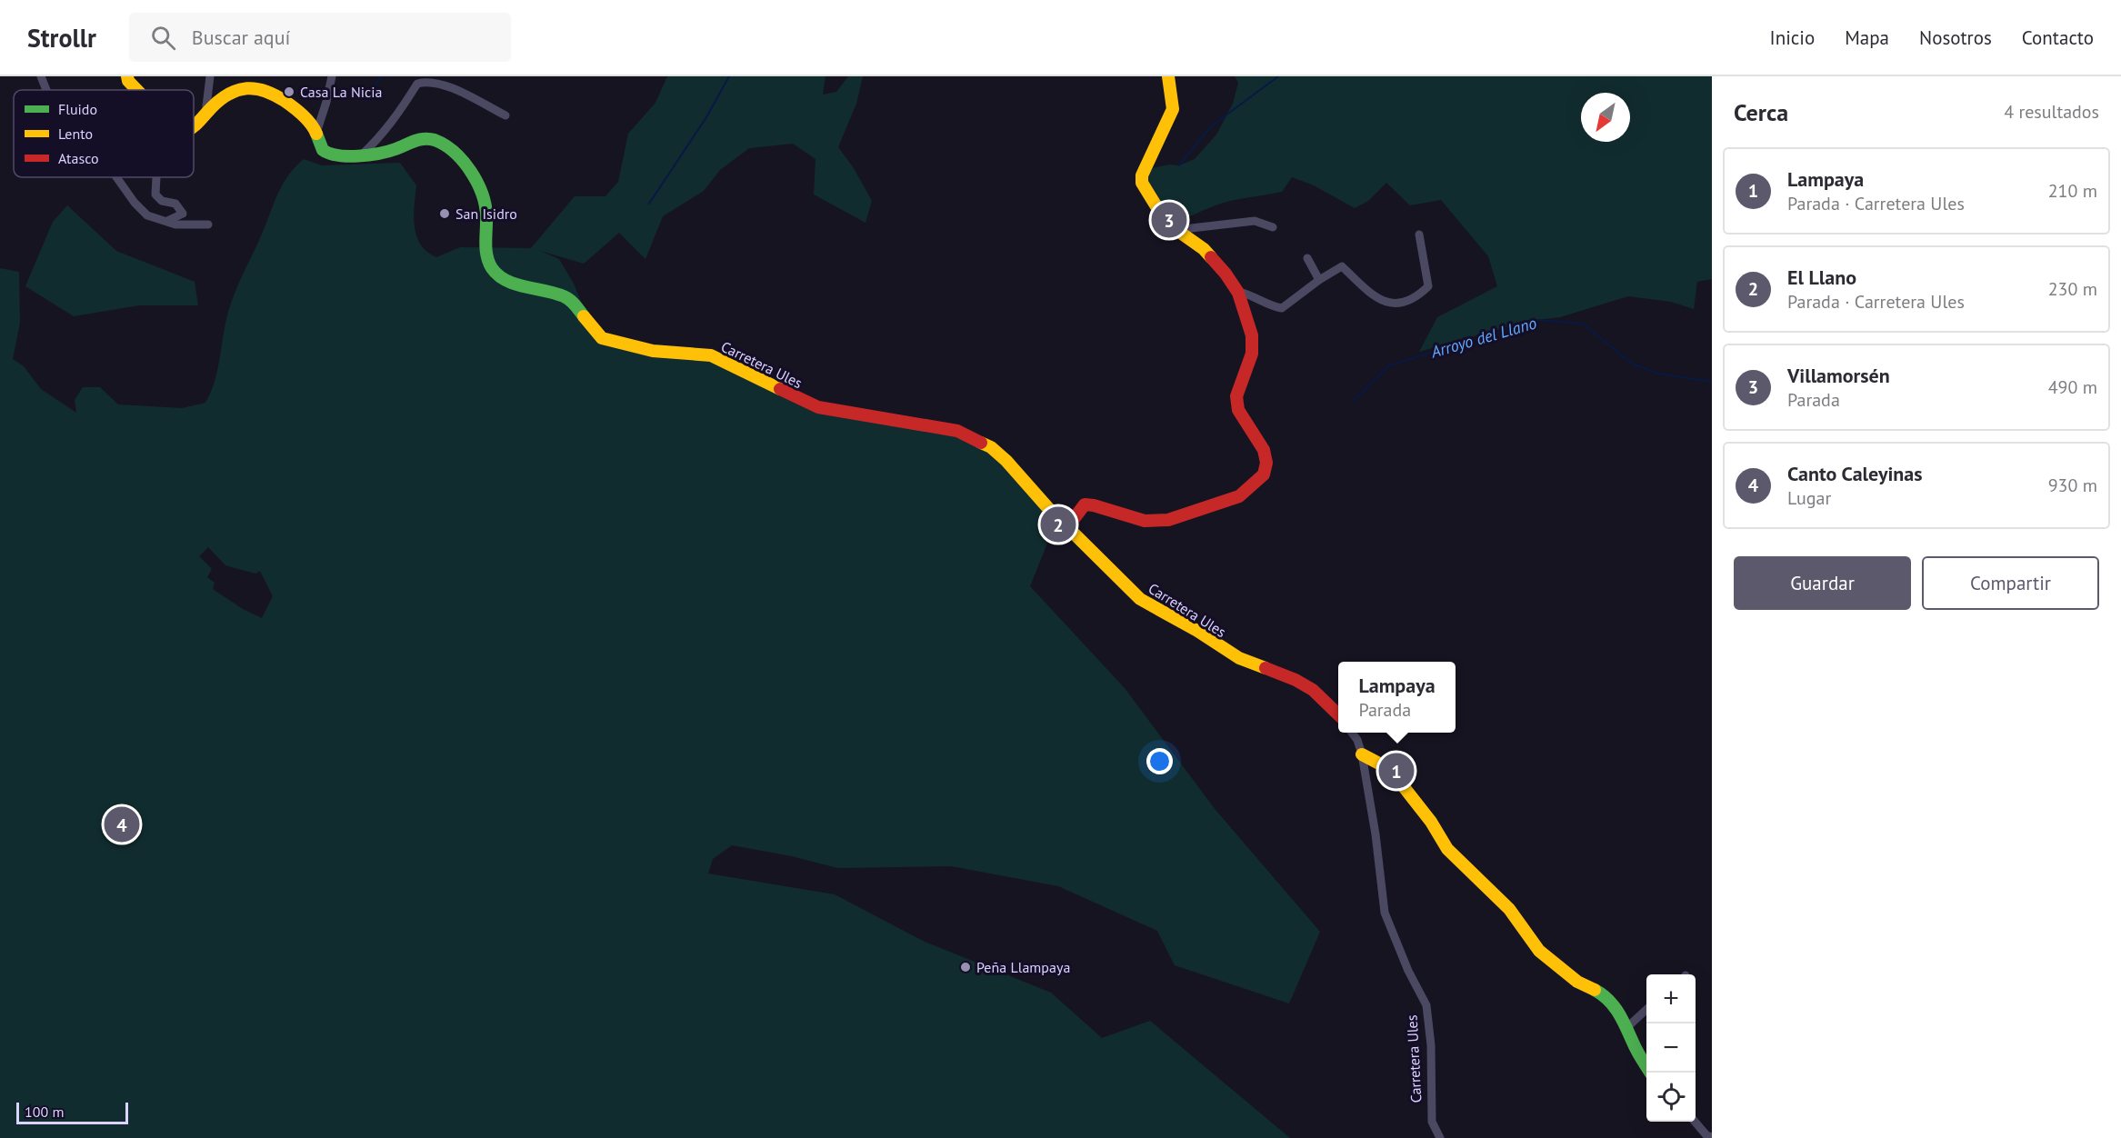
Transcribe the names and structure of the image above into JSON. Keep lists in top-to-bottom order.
{
  "streets": {
    "street": ["Carretera Ules"]
  },
  "water": ["Arroyo del Llano"],
  "places": ["Casa La Nicia", "San Isidro", "Peña Llampaya"],
  "legend": ["Fluido", "Lento", "Atasco"],
  "scale_bar": "100 m",
  "north": "bottom left",
  "page": {
    "header": "Strollr",
    "search": "Buscar aquí",
    "nav": [
      "Inicio",
      "Mapa",
      "Nosotros",
      "Contacto"
    ],
    "heading": ["Cerca", "4 resultados"],
    "list": [
      {
        "mark": "1",
        "name": "Lampaya",
        "note": "Parada · Carretera Ules",
        "value": "210 m"
      },
      {
        "mark": "2",
        "name": "El Llano",
        "note": "Parada · Carretera Ules",
        "value": "230 m"
      },
      {
        "mark": "3",
        "name": "Villamorsén",
        "note": "Parada",
        "value": "490 m"
      },
      {
        "mark": "4",
        "name": "Canto Caleyinas",
        "note": "Lugar",
        "value": "930 m"
      }
    ],
    "pins": [
      "3",
      "2",
      "1",
      "4"
    ],
    "buttons": ["Guardar", "Compartir"],
    "popup": ["Lampaya", "Parada"],
    "map_buttons": ["+", "−"],
    "scale": "100 m"
  }
}
